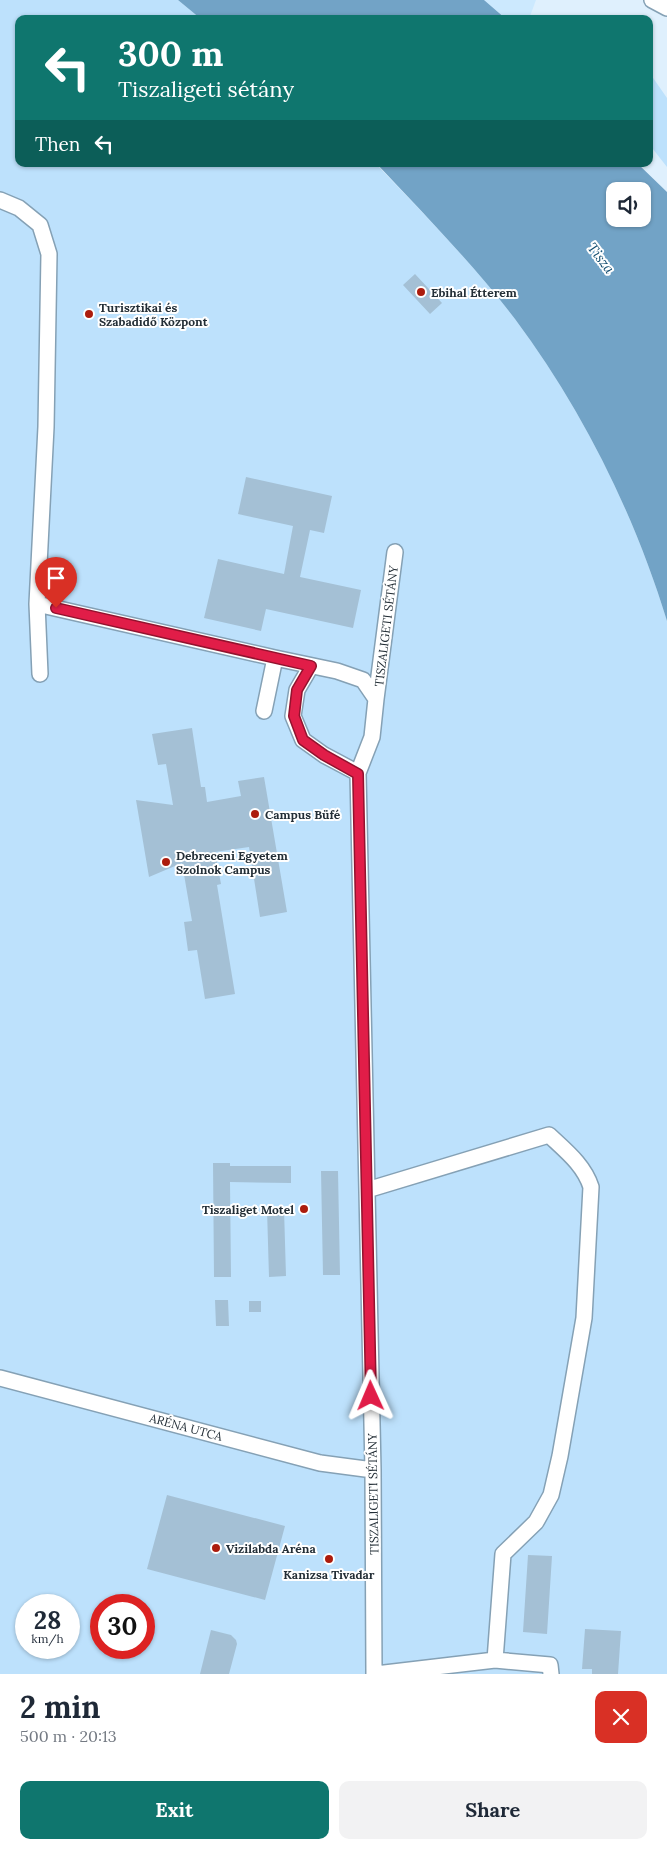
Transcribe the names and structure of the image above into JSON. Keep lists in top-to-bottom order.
{
  "streets": {
    "street": ["TISZALIGETI SÉTÁNY", "ARÉNA UTCA"]
  },
  "crossings": [
    ["TISZALIGETI SÉTÁNY", "ARÉNA UTCA"]
  ],
  "water": ["Tisza"],
  "places": [
    "Ebihal Étterem",
    "Turisztikai és Szabadidő Központ",
    "Campus Büfé",
    "Debreceni Egyetem Szolnok Campus",
    "Tiszaliget Motel",
    "Vizilabda Aréna",
    "Kanizsa Tivadar"
  ],
  "page": {
    "turn": ["300 m", "Tiszaligeti sétány"],
    "then": "Then",
    "speed": "28 km/h",
    "limit": "30",
    "heading": ["2 min", "500 m · 20:13"],
    "buttons": ["Exit", "Share"]
  }
}
